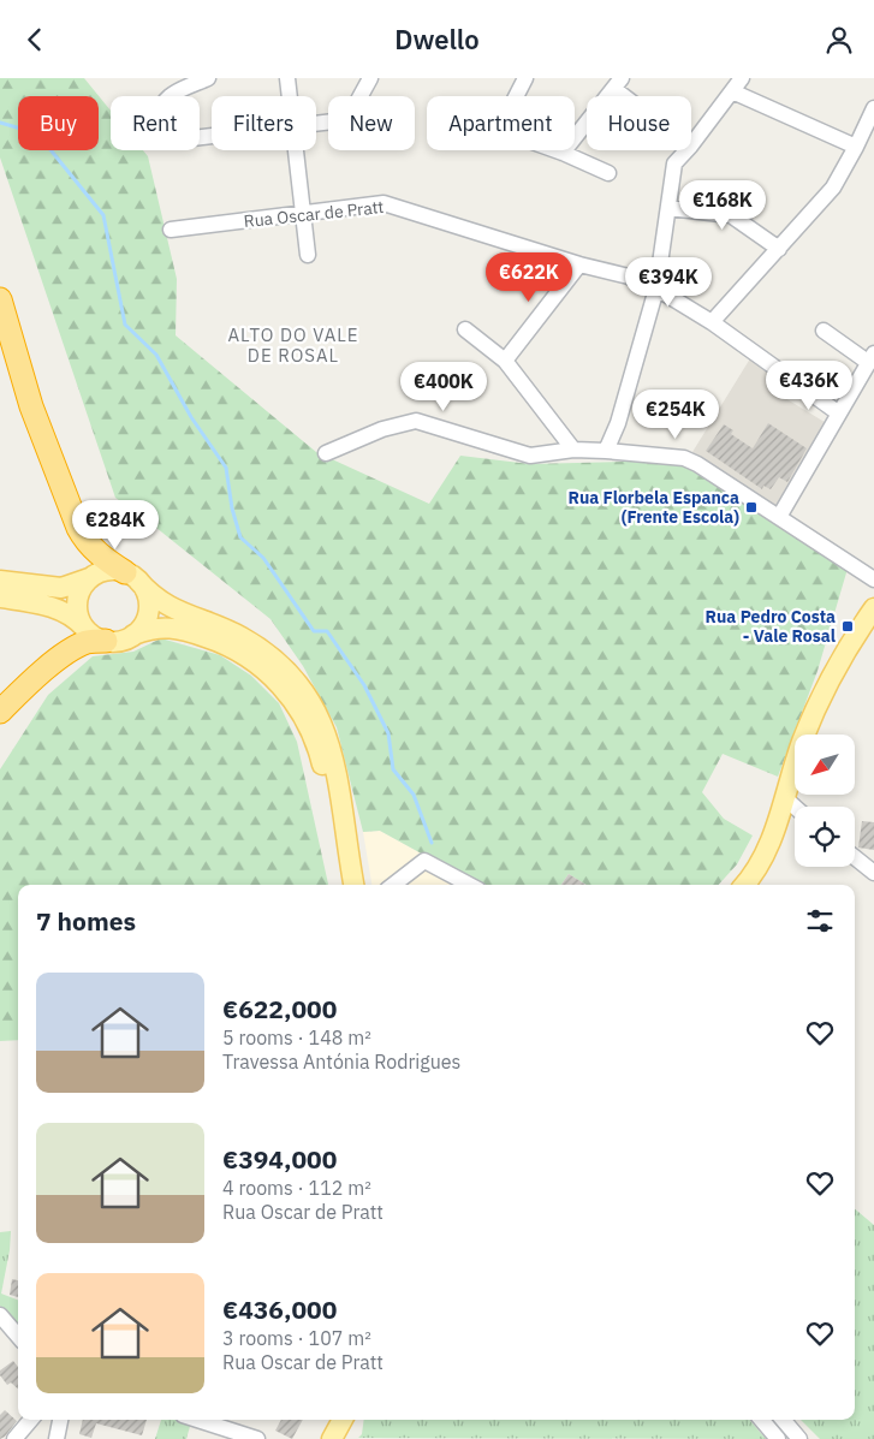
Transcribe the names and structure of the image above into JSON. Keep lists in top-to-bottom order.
{
  "streets": {
    "street": ["Rua Oscar de Pratt"]
  },
  "districts": ["ALTO DO VALE DE ROSAL"],
  "places": {
    "transit": ["Rua Florbela Espanca (Frente Escola)", "Rua Pedro Costa - Vale Rosal"]
  },
  "north": "bottom left",
  "page": {
    "header": "Dwello",
    "chip": [
      "Buy",
      "Rent",
      "Filters",
      "New",
      "Apartment",
      "House"
    ],
    "price": [
      "€168K",
      "€622K",
      "€394K",
      "€436K",
      "€400K",
      "€254K",
      "€284K"
    ],
    "heading": "7 homes",
    "list": [
      {
        "name": "€622,000",
        "note": "5 rooms · 148 m² · Travessa Antónia Rodrigues"
      },
      {
        "name": "€394,000",
        "note": "4 rooms · 112 m² · Rua Oscar de Pratt"
      },
      {
        "name": "€436,000",
        "note": "3 rooms · 107 m² · Rua Oscar de Pratt"
      }
    ]
  }
}
